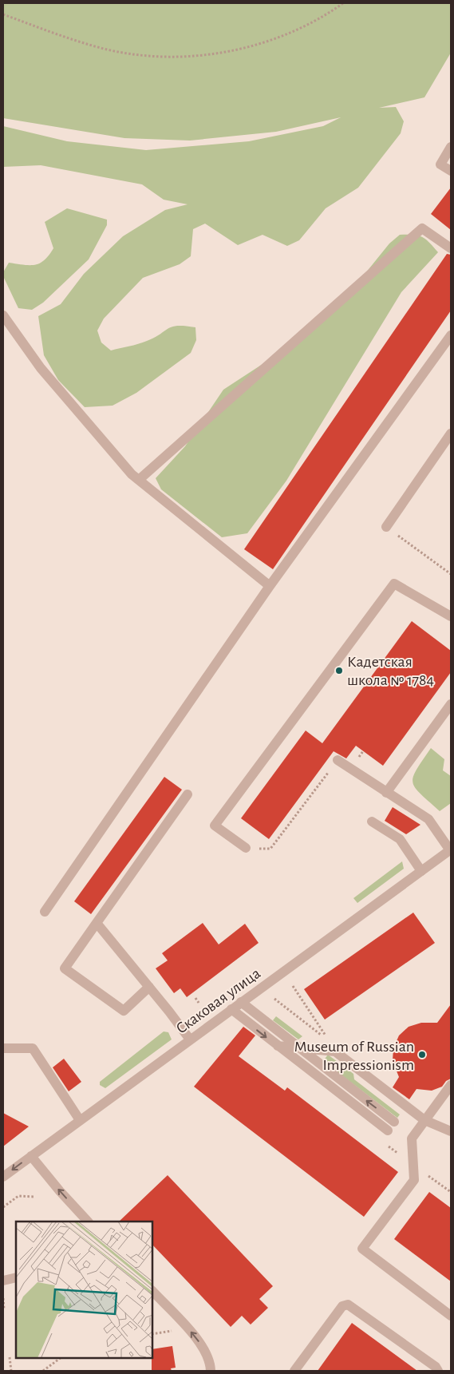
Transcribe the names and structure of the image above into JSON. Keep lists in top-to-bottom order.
{
  "streets": {
    "street": ["Скаковая улица"]
  },
  "places": ["Кадетская школа № 1784", "Museum of Russian Impressionism"]
}
